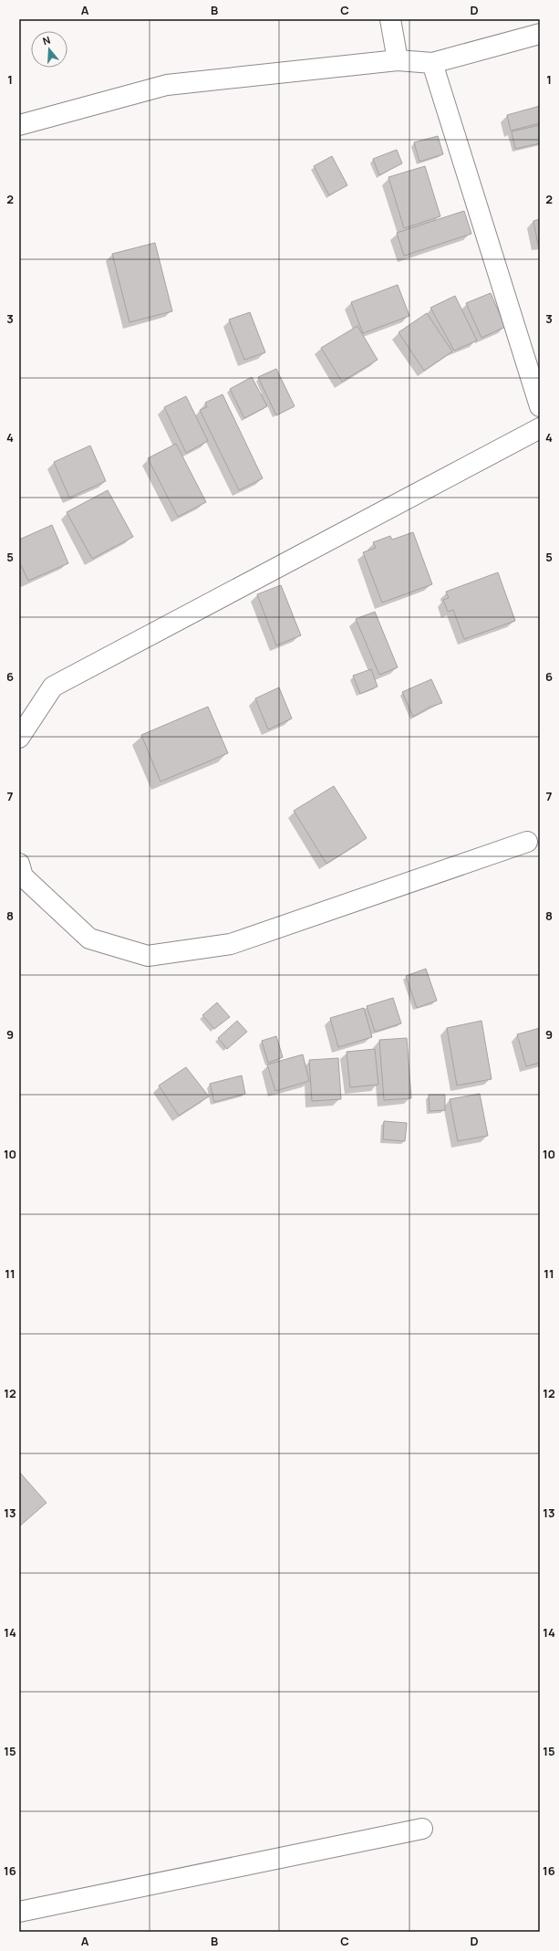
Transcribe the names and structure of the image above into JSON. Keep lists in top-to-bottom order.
{
  "north": "top",
  "grid": {
    "columns": [
      "A",
      "B",
      "C",
      "D"
    ],
    "rows": [
      "1",
      "2",
      "3",
      "4",
      "5",
      "6",
      "7",
      "8",
      "9",
      "10",
      "11",
      "12",
      "13",
      "14",
      "15",
      "16"
    ]
  }
}
